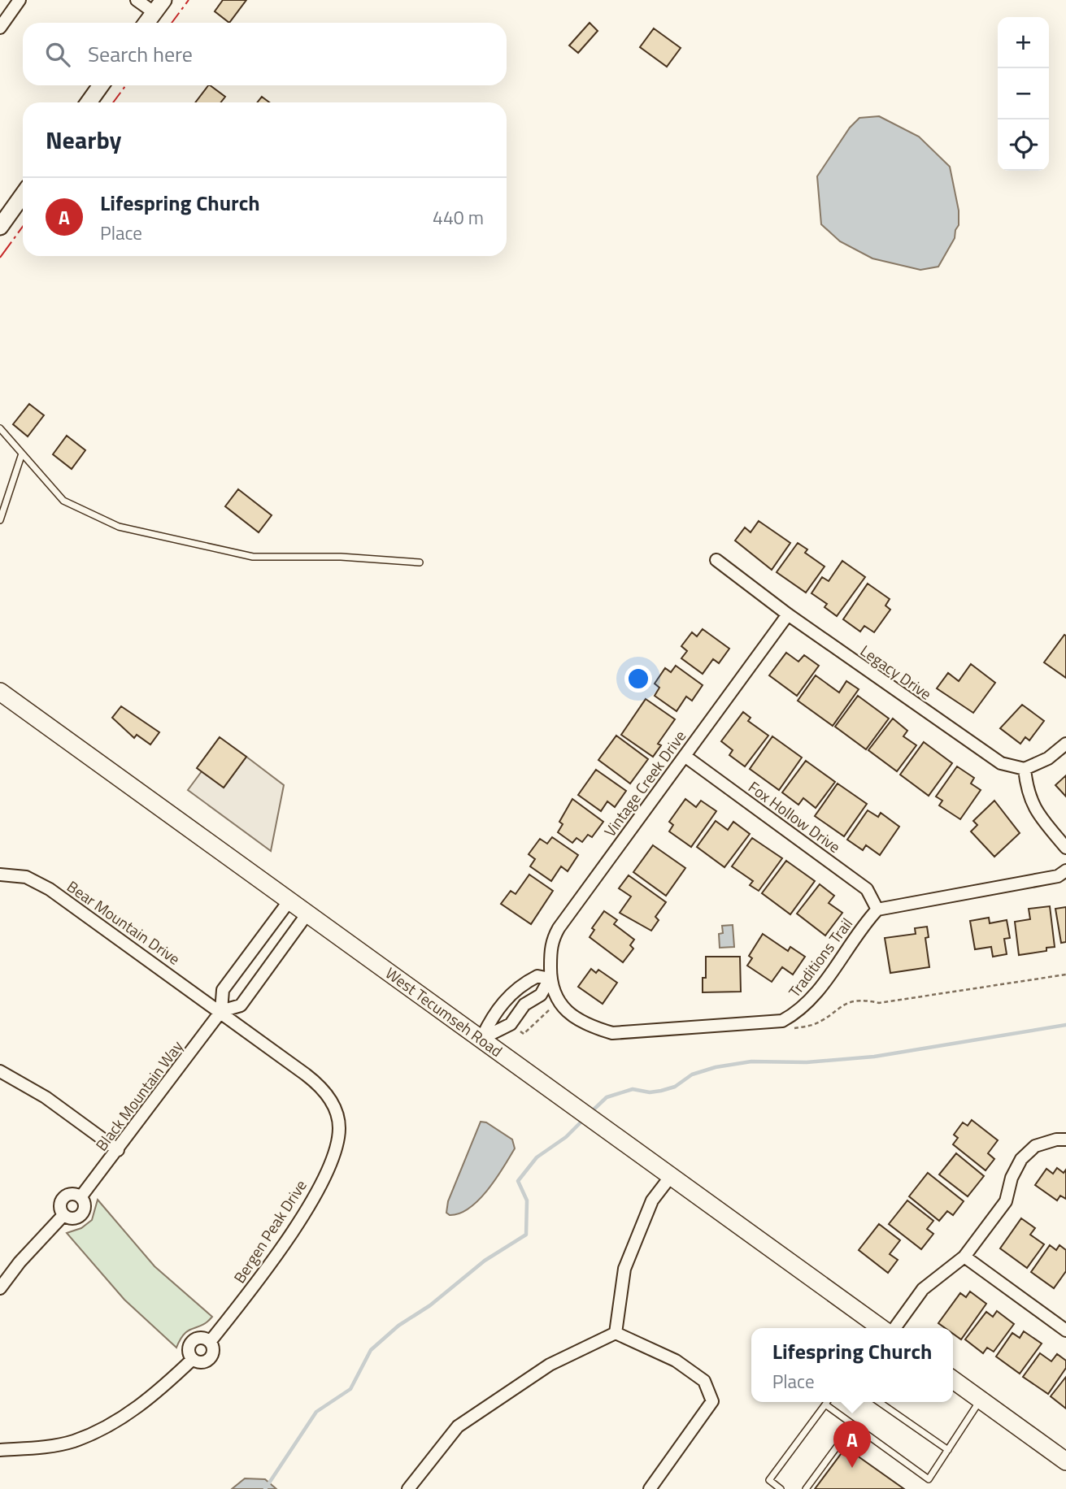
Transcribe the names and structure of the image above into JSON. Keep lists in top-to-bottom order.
{
  "streets": {
    "main road": ["West Tecumseh Road"],
    "street": [
      "Legacy Drive",
      "Vintage Creek Drive",
      "Fox Hollow Drive",
      "Bear Mountain Drive",
      "Traditions Trail",
      "Black Mountain Way",
      "Bergen Peak Drive"
    ]
  },
  "crossings": [
    ["Legacy Drive", "Vintage Creek Drive"],
    ["Vintage Creek Drive", "Fox Hollow Drive"],
    ["Vintage Creek Drive", "Traditions Trail"],
    ["Fox Hollow Drive", "Traditions Trail"],
    ["Bear Mountain Drive", "Black Mountain Way"],
    ["Bear Mountain Drive", "Bergen Peak Drive"],
    ["West Tecumseh Road", "Black Mountain Way"],
    ["Black Mountain Way", "Bergen Peak Drive"]
  ],
  "page": {
    "map_buttons": ["+", "−"],
    "search": "Search here",
    "heading": "Nearby",
    "list": [
      {
        "mark": "A",
        "name": "Lifespring Church",
        "note": "Place",
        "value": "440 m"
      }
    ],
    "popup": ["Lifespring Church", "Place"],
    "pins": "A"
  }
}
